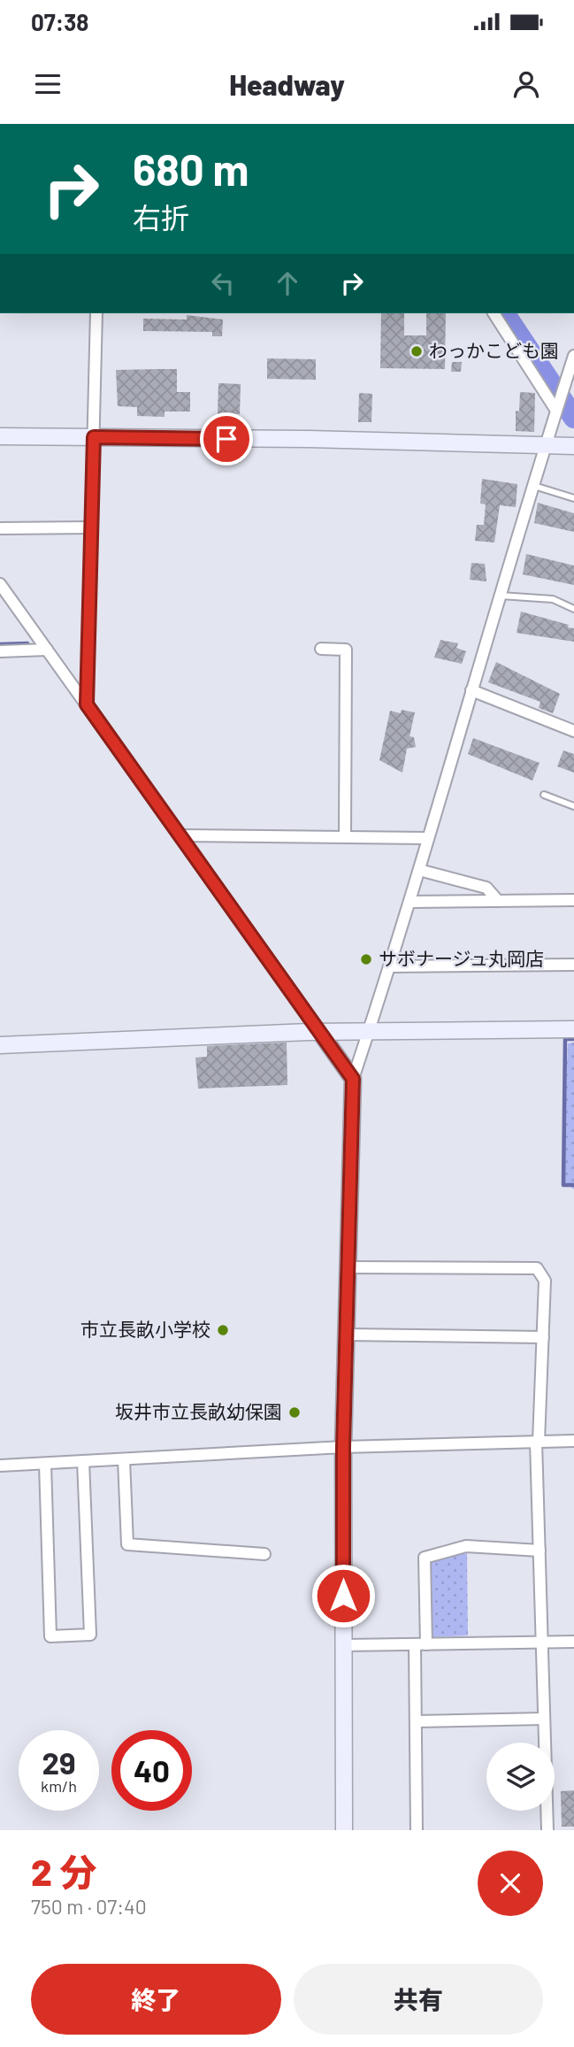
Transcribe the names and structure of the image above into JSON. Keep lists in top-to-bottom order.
{
  "places": [
    "わっかこども園",
    "サボナージュ丸岡店",
    "市立長畝小学校",
    "坂井市立長畝幼保園"
  ],
  "page": {
    "status": "07:38",
    "header": "Headway",
    "turn": ["680 m", "右折"],
    "speed": "29 km/h",
    "limit": "40",
    "heading": ["2 分", "750 m · 07:40"],
    "buttons": ["終了", "共有"]
  }
}
